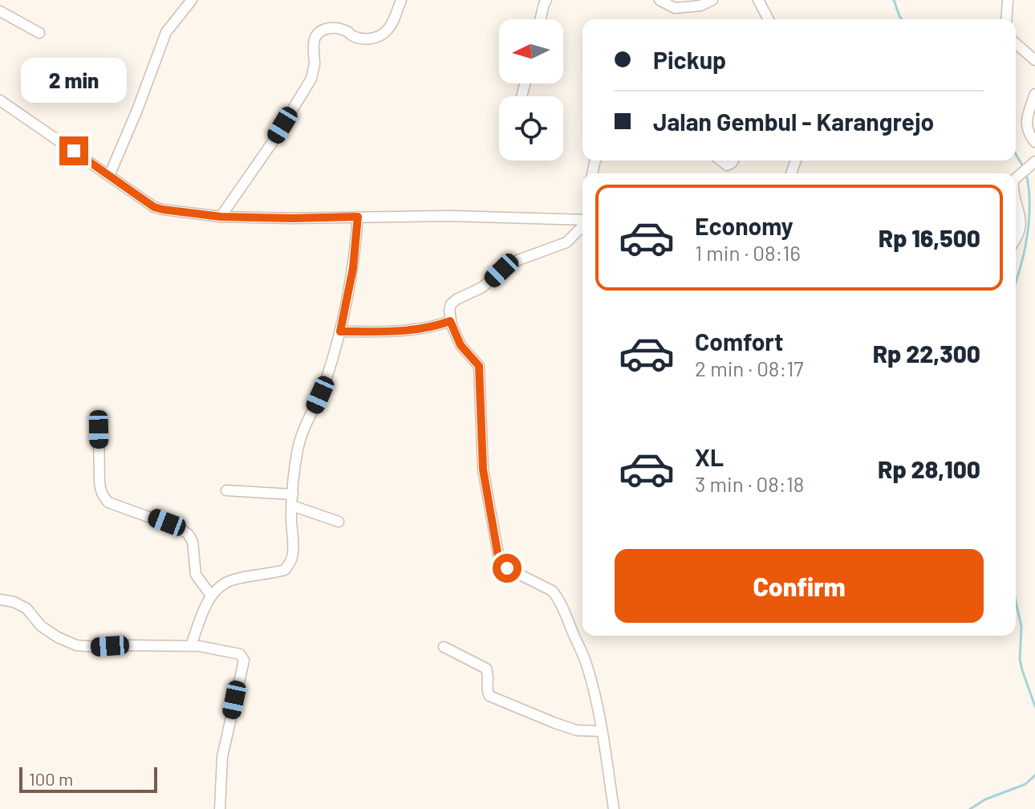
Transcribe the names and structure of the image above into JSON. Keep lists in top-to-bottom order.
{
  "scale_bar": "100 m",
  "north": "left",
  "page": {
    "banner": ["Pickup", "Jalan Gembul - Karangrejo"],
    "bubble": "2 min",
    "list": [
      {
        "name": "Economy",
        "note": "1 min · 08:16",
        "value": "Rp 16,500"
      },
      {
        "name": "Comfort",
        "note": "2 min · 08:17",
        "value": "Rp 22,300"
      },
      {
        "name": "XL",
        "note": "3 min · 08:18",
        "value": "Rp 28,100"
      }
    ],
    "buttons": "Confirm",
    "scale": "100 m"
  }
}
